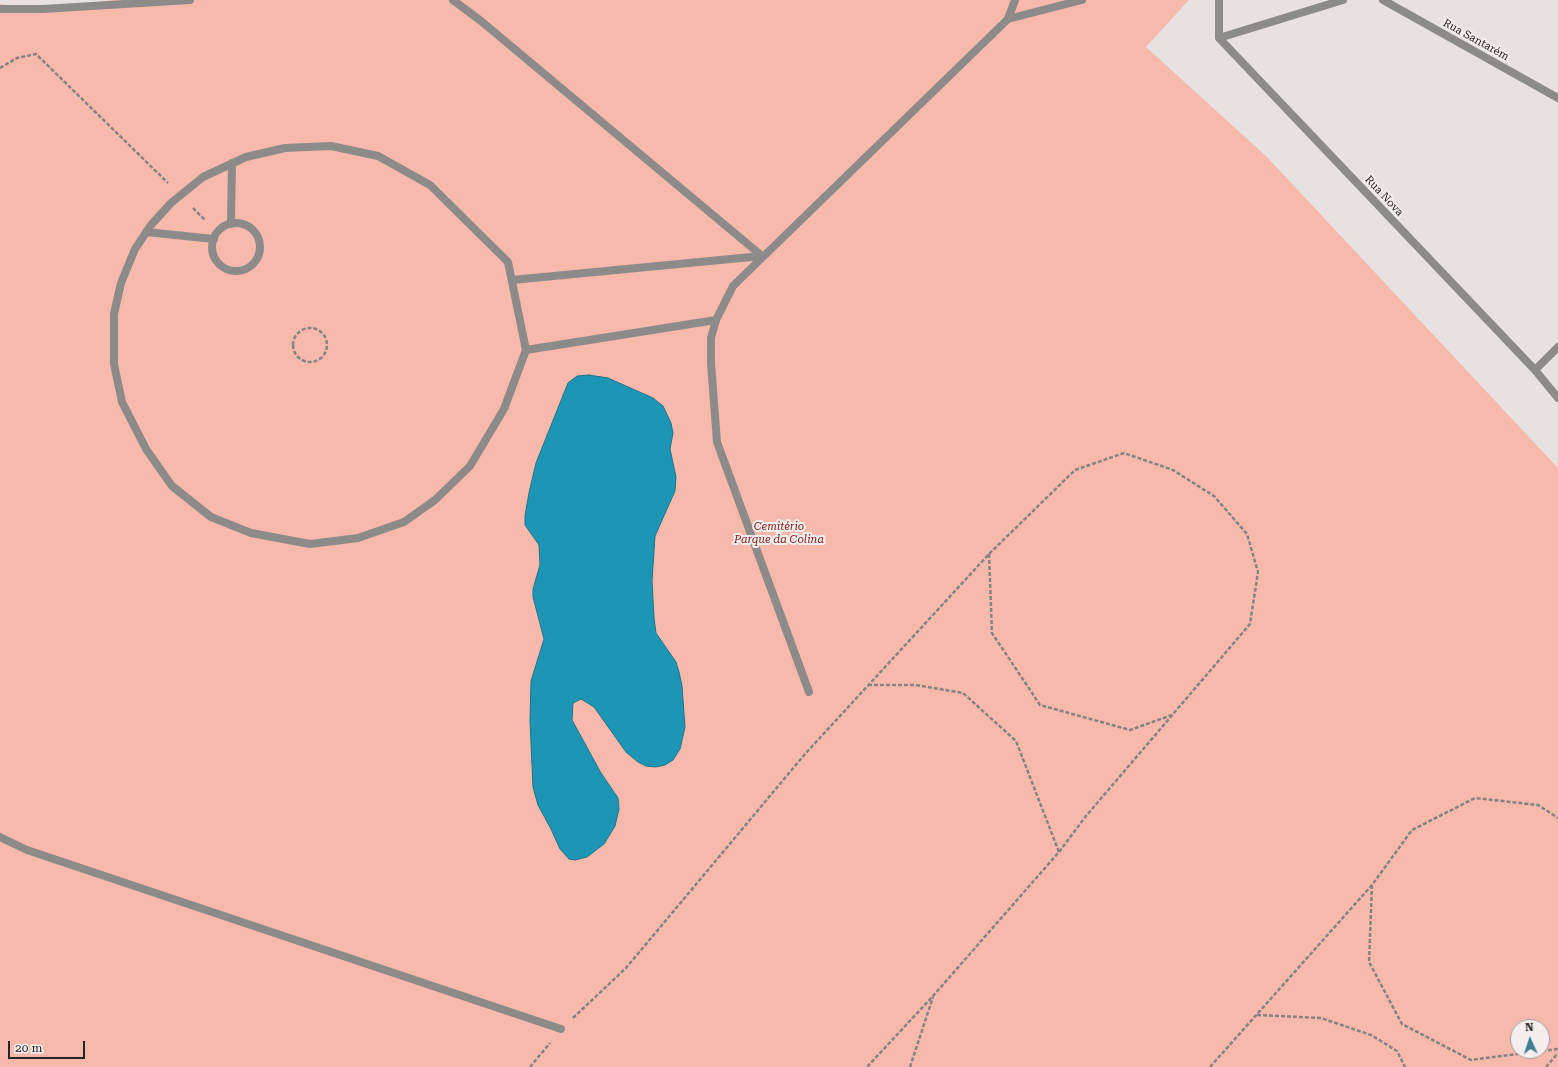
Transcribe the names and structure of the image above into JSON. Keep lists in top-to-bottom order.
{
  "streets": {
    "street": ["Rua Santarém", "Rua Nova"]
  },
  "parks": ["Cemitério Parque da Colina"],
  "scale_bar": "20 m",
  "north": "top"
}
